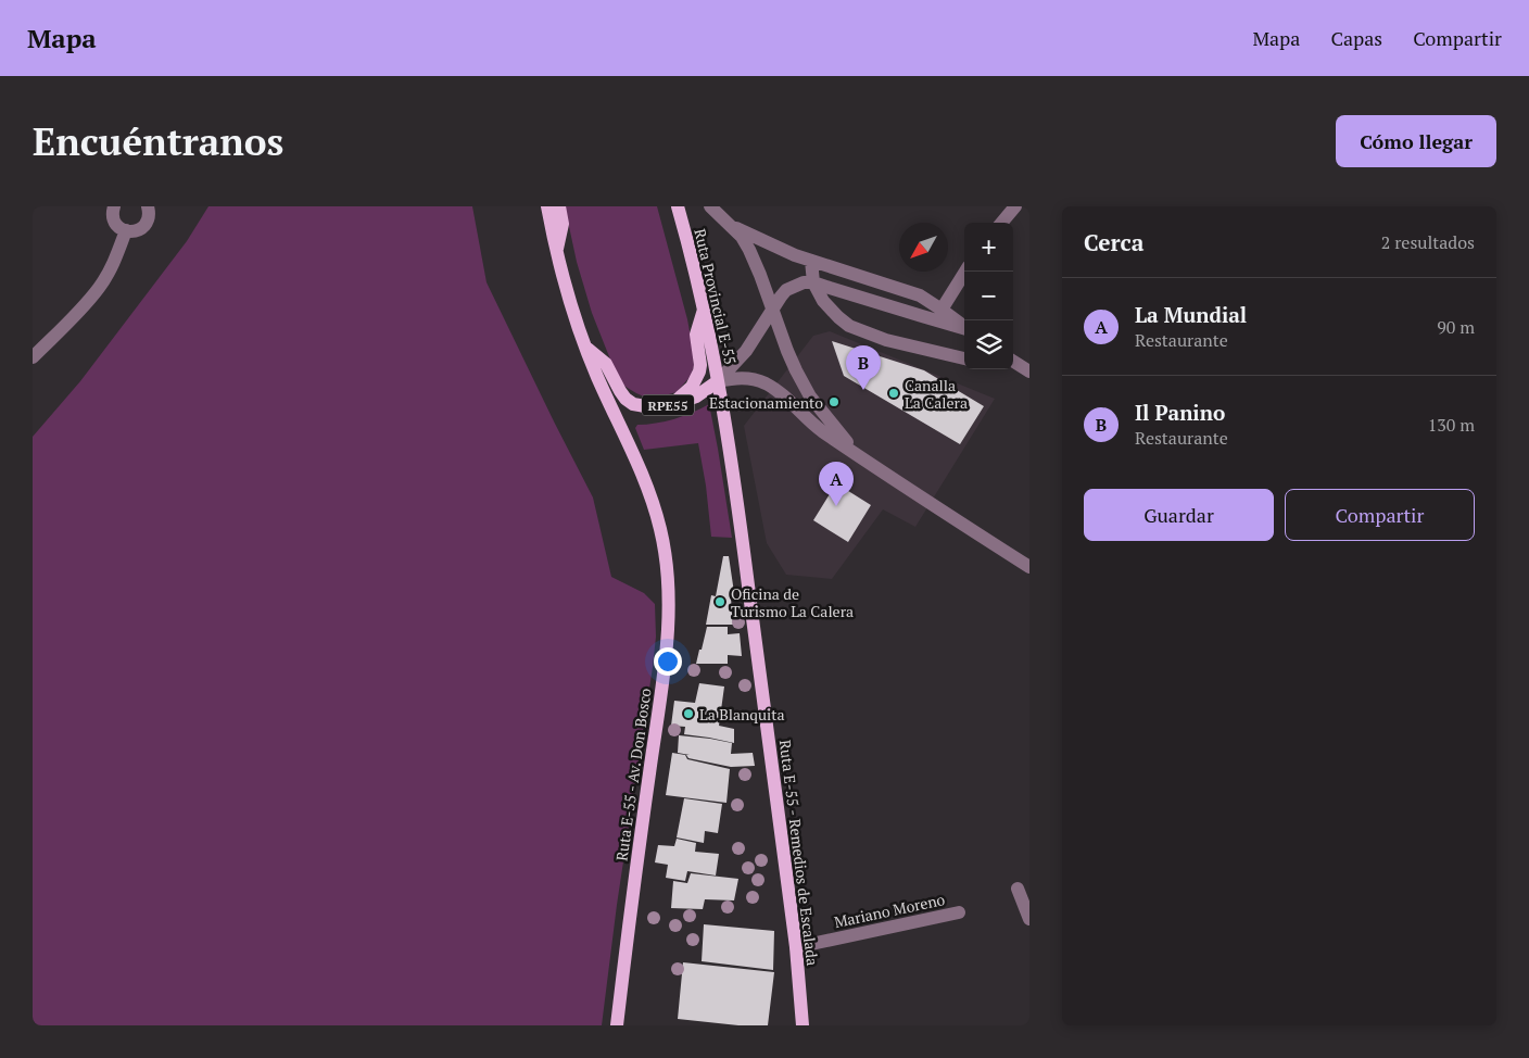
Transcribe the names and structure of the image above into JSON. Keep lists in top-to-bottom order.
{
  "streets": {
    "main road": [
      "Ruta Provincial E-55",
      "RPE55",
      "Ruta E-55 - Av. Don Bosco",
      "Ruta E-55 - Remedios de Escalada"
    ],
    "street": ["Mariano Moreno"]
  },
  "crossings": [
    ["Ruta Provincial E-55", "RPE55"],
    ["Ruta Provincial E-55", "Ruta E-55 - Remedios de Escalada"],
    ["RPE55", "Ruta E-55 - Av. Don Bosco"],
    ["Ruta E-55 - Remedios de Escalada", "Mariano Moreno"]
  ],
  "places": [
    "Canalla La Calera",
    "Estacionamiento",
    "Oficina de Turismo La Calera",
    "La Blanquita"
  ],
  "north": "bottom left",
  "page": {
    "header": "Mapa",
    "nav": ["Mapa", "Capas", "Compartir"],
    "buttons": [
      "Cómo llegar",
      ["Guardar", "Compartir"]
    ],
    "title": "Encuéntranos",
    "heading": ["Cerca", "2 resultados"],
    "map_buttons": ["+", "−"],
    "list": [
      {
        "mark": "A",
        "name": "La Mundial",
        "note": "Restaurante",
        "value": "90 m"
      },
      {
        "mark": "B",
        "name": "Il Panino",
        "note": "Restaurante",
        "value": "130 m"
      }
    ],
    "pins": ["B", "A"]
  }
}
